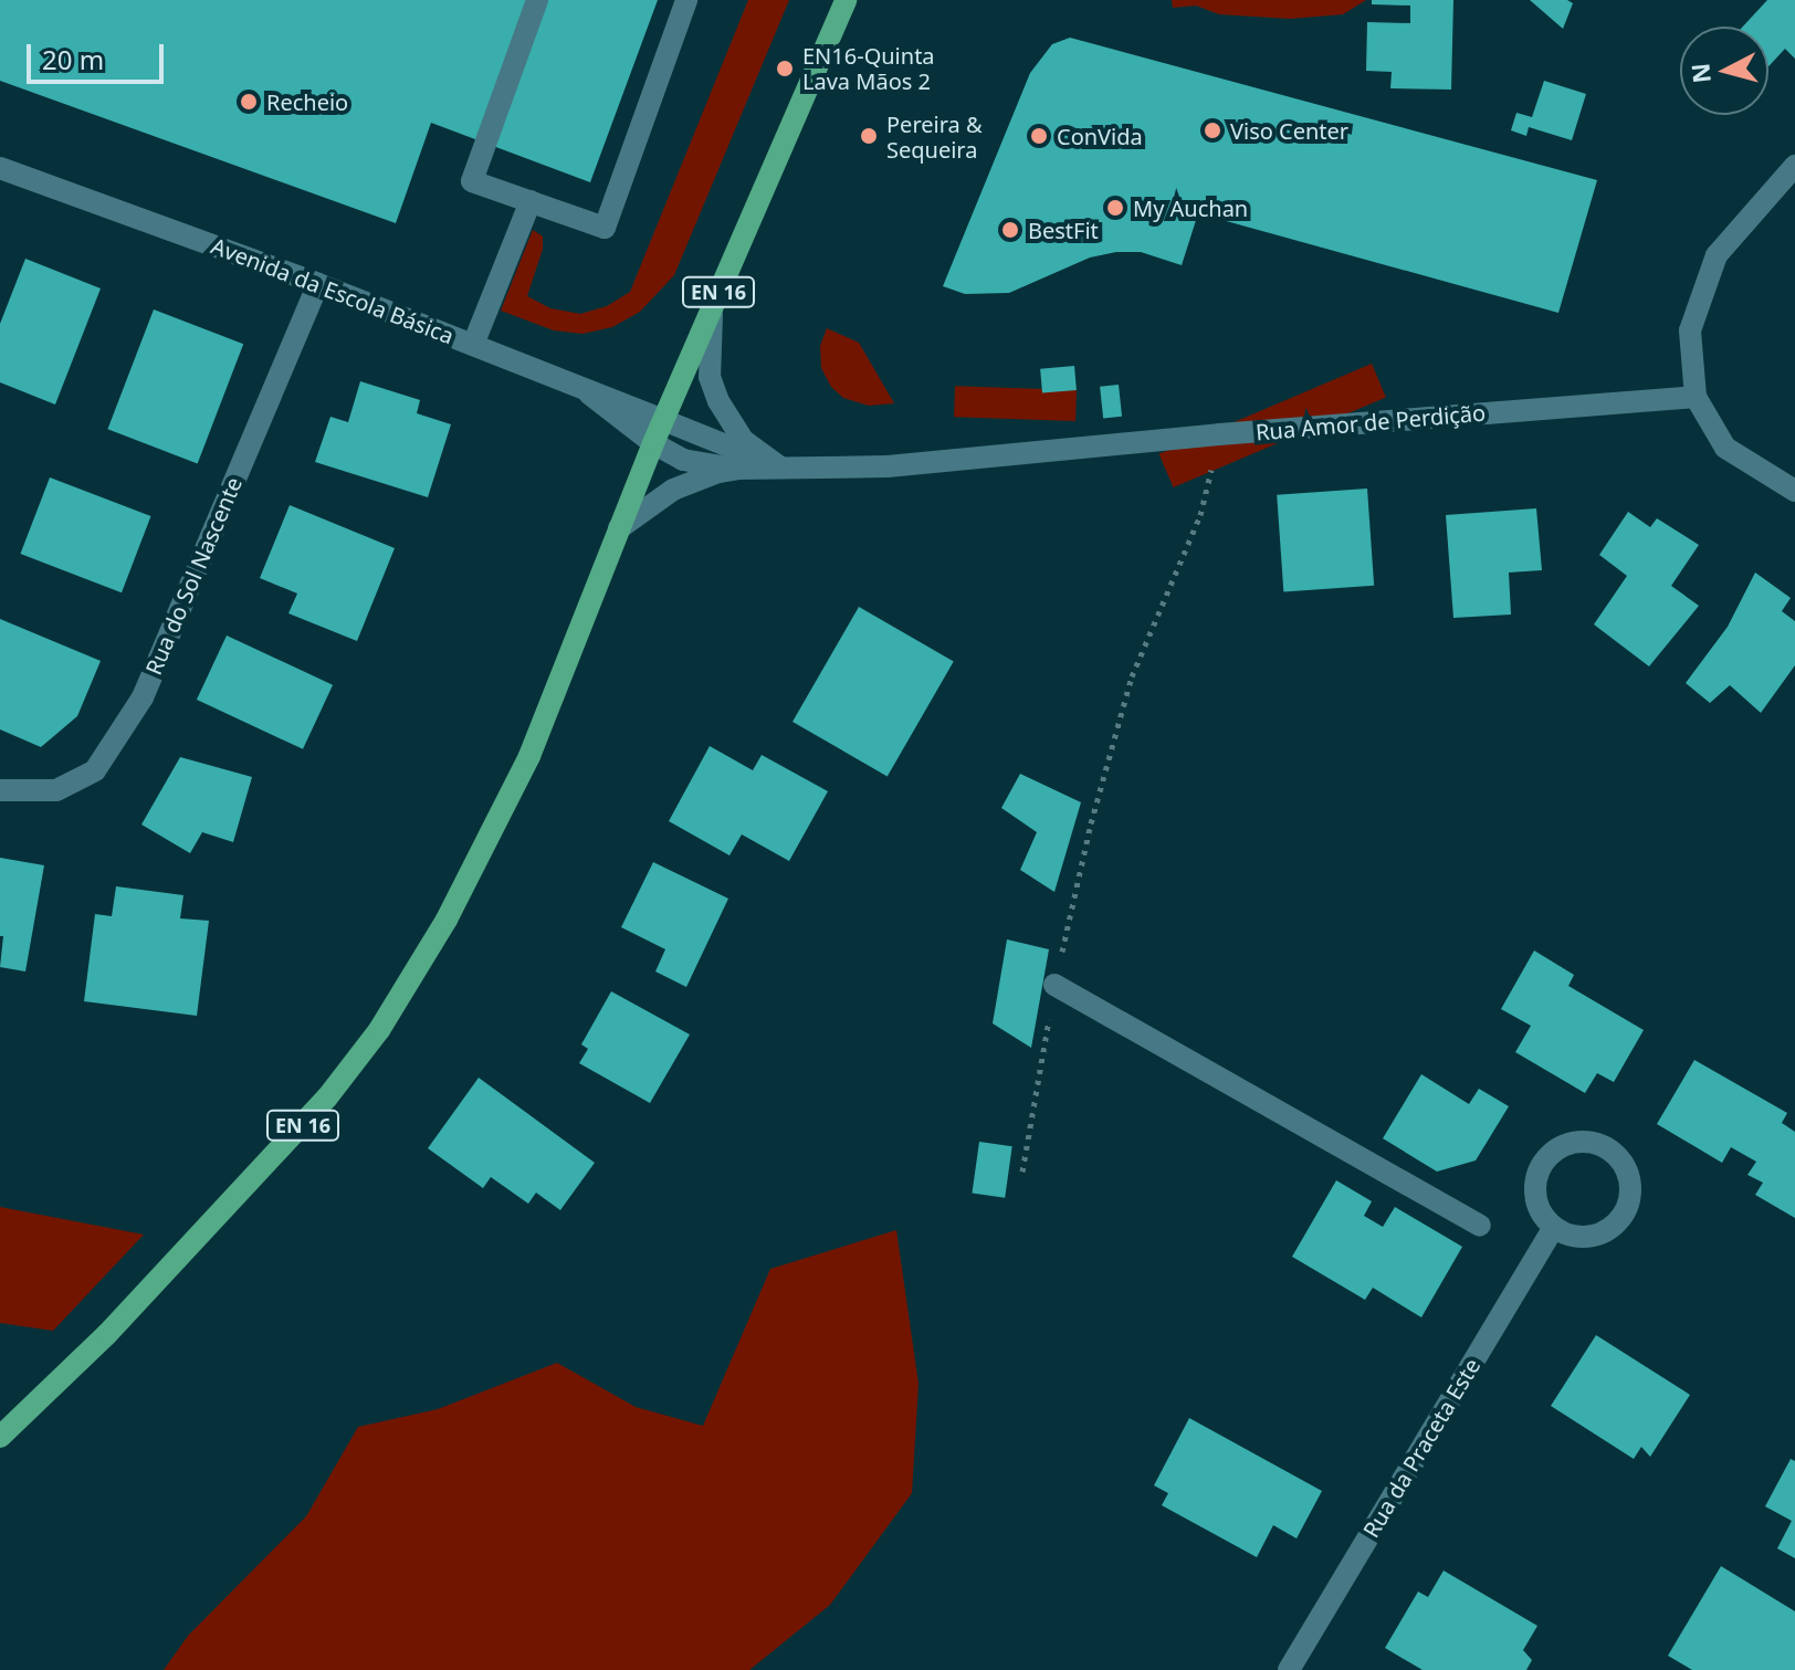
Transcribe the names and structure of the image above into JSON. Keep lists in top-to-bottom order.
{
  "streets": {
    "main road": ["EN 16"],
    "street": [
      "Avenida da Escola Básica",
      "Rua Amor de Perdição",
      "Rua do Sol Nascente",
      "Rua da Praceta Este"
    ]
  },
  "crossings": [
    ["Avenida da Escola Básica", "EN 16"],
    ["Avenida da Escola Básica", "Rua Amor de Perdição"],
    ["Avenida da Escola Básica", "Rua do Sol Nascente"],
    ["EN 16", "Rua Amor de Perdição"]
  ],
  "places": [
    "EN16-Quinta Lava Mãos 2",
    "Recheio",
    "Viso Center",
    "Pereira & Sequeira",
    "ConVida",
    "My Auchan",
    "BestFit"
  ],
  "scale_bar": "20 m",
  "north": "left"
}
